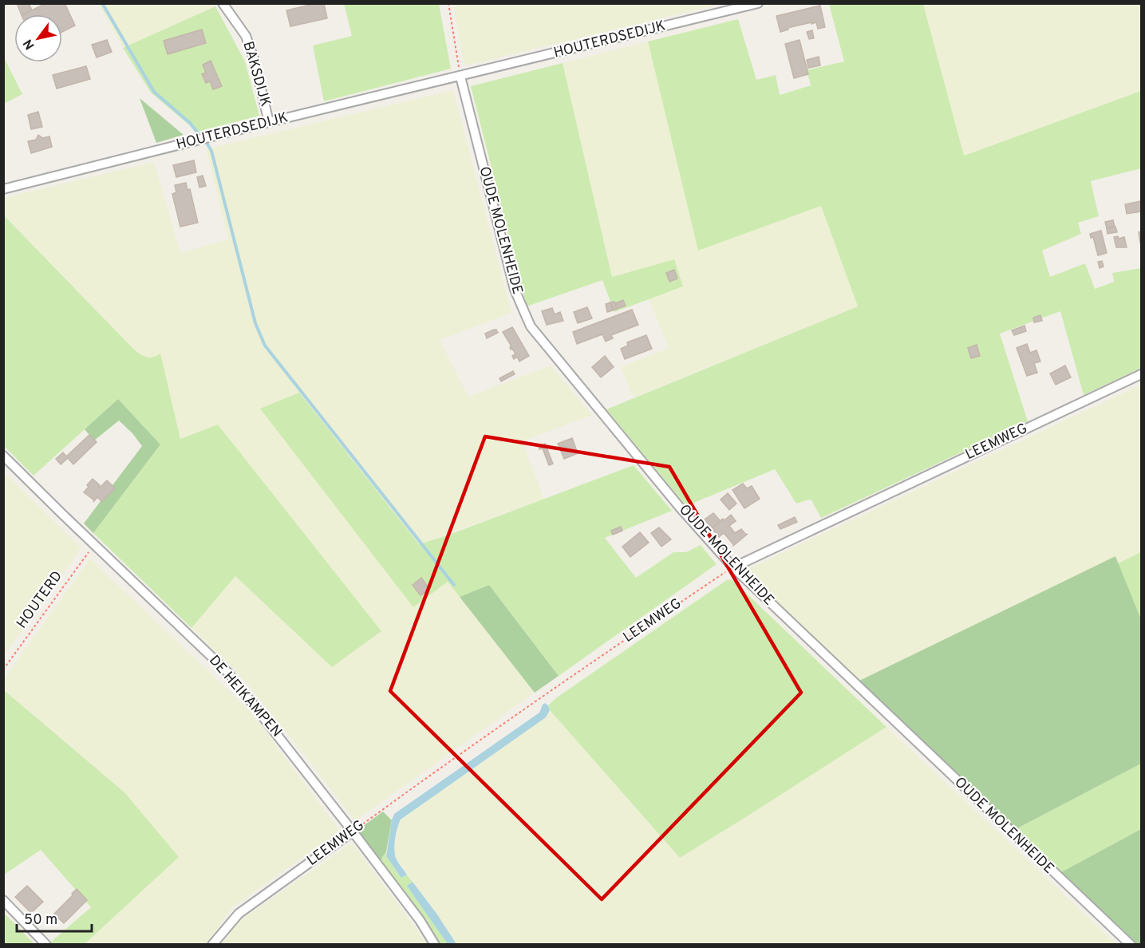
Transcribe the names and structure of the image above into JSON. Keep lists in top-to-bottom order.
{
  "streets": {
    "street": [
      "HOUTERDSEDIJK",
      "BAKSDIJK",
      "OUDE MOLENHEIDE",
      "LEEMWEG",
      "DE HEIKAMPEN"
    ],
    "path": ["HOUTERD"]
  },
  "crossings": [
    ["HOUTERDSEDIJK", "BAKSDIJK"],
    ["HOUTERDSEDIJK", "OUDE MOLENHEIDE"],
    ["OUDE MOLENHEIDE", "LEEMWEG"],
    ["LEEMWEG", "DE HEIKAMPEN"],
    ["HOUTERD", "DE HEIKAMPEN"]
  ],
  "scale_bar": "50 m",
  "north": "bottom left"
}
